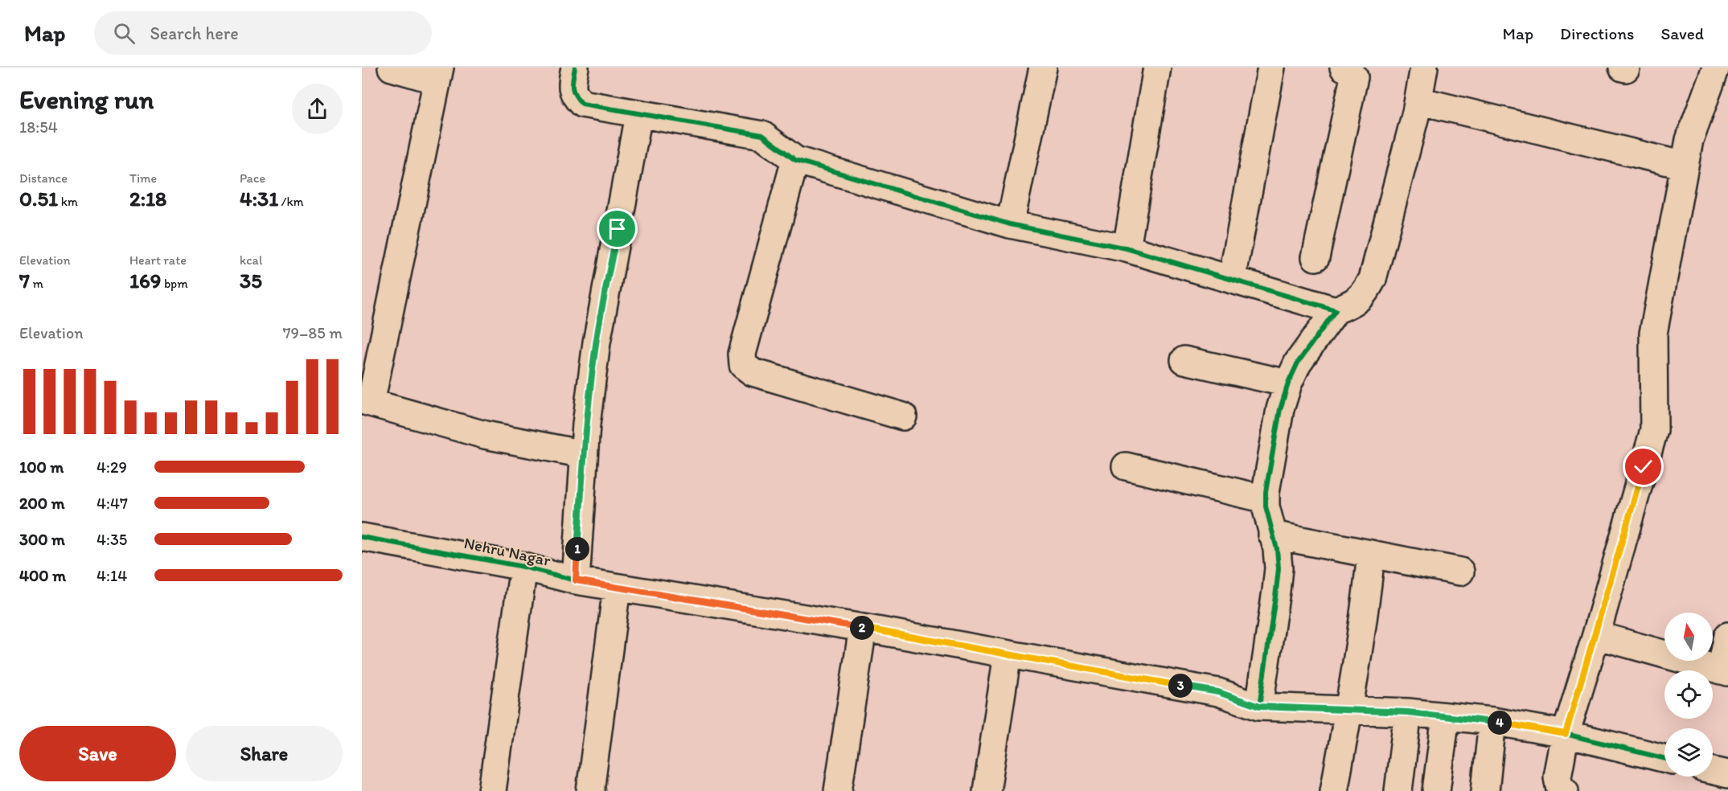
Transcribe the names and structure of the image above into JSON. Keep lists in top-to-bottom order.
{
  "streets": {
    "street": ["Nehru Nagar"]
  },
  "north": "top",
  "page": {
    "header": "Map",
    "search": "Search here",
    "nav": ["Map", "Directions", "Saved"],
    "heading": ["Evening run", "18:54"],
    "stats": [
      ["Distance", "0.51 km"],
      ["Time", "2:18"],
      ["Pace", "4:31 /km"],
      ["Elevation", "7 m"],
      ["Heart rate", "169 bpm"],
      ["kcal", "35"]
    ],
    "chart": ["Elevation", "79–85 m"],
    "list": [
      {
        "name": "100 m",
        "note": "4:29"
      },
      {
        "name": "200 m",
        "note": "4:47"
      },
      {
        "name": "300 m",
        "note": "4:35"
      },
      {
        "name": "400 m",
        "note": "4:14"
      }
    ],
    "pins": [
      "1",
      "2",
      "3",
      "4"
    ],
    "buttons": ["Save", "Share"]
  }
}
